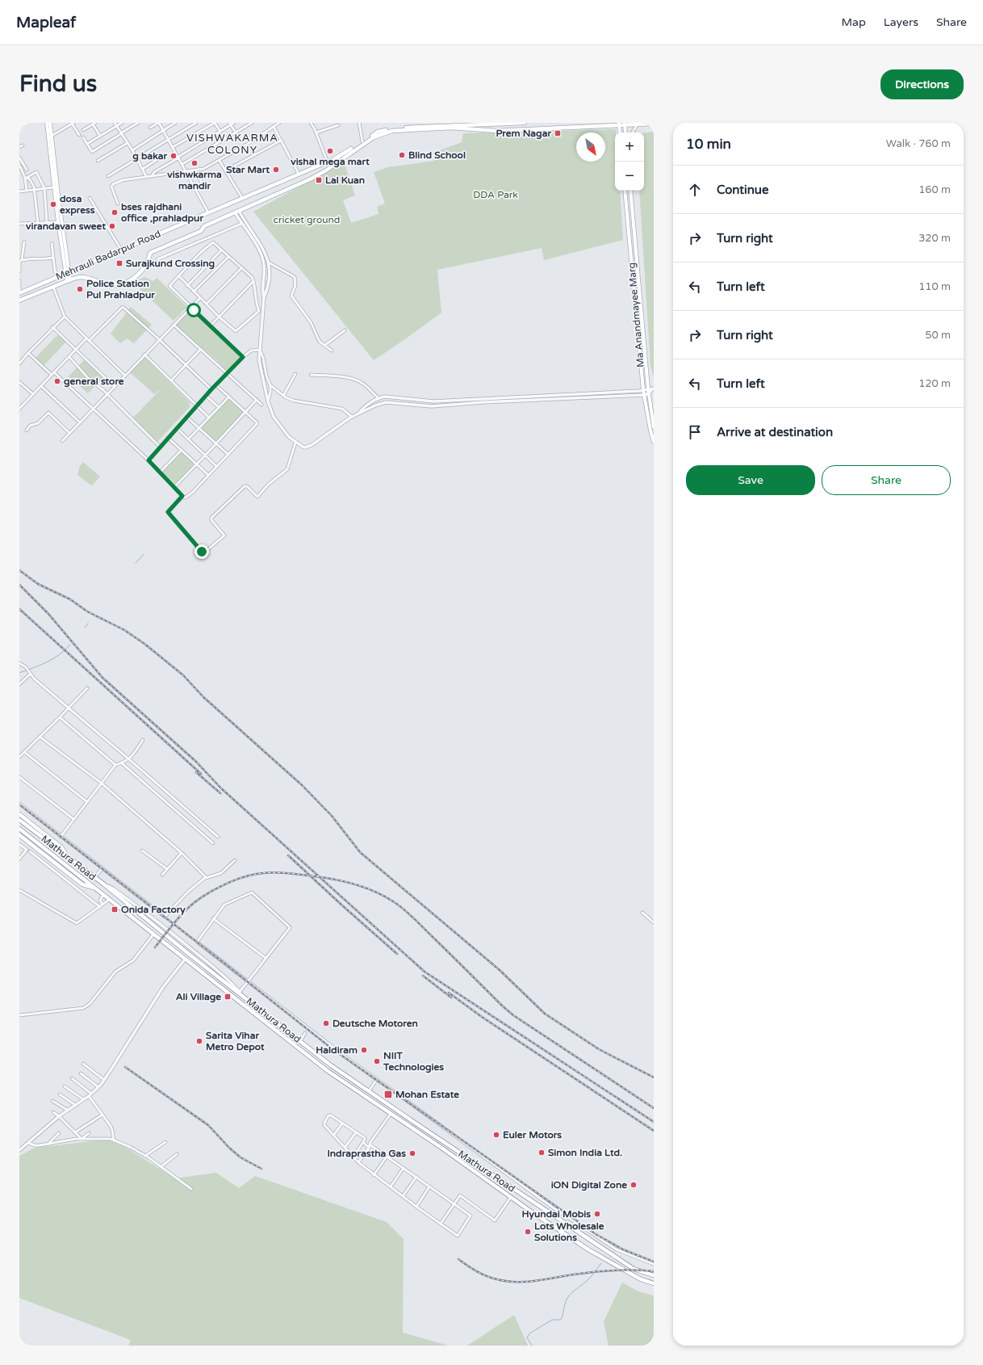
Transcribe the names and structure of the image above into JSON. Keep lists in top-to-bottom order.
{
  "streets": {
    "main road": ["Mehrauli Badarpur Road", "Ma Anandmayee Marg", "Mathura Road"]
  },
  "districts": ["VISHWAKARMA COLONY"],
  "parks": ["DDA Park", "cricket ground"],
  "places": {
    "transit": [
      "Prem Nagar",
      "Lal Kuan",
      "Surajkund Crossing",
      "Onida Factory",
      "Ali Village",
      "Mohan Estate"
    ],
    "other": [
      "vishal mega mart",
      "Blind School",
      "g bakar",
      "vishwkarma mandir",
      "Star Mart",
      "dosa express",
      "bses rajdhani office ,prahladpur",
      "virandavan sweet",
      "Police Station Pul Prahladpur",
      "general store",
      "Deutsche Motoren",
      "Sarita Vihar Metro Depot",
      "Haldiram",
      "NIIT Technologies",
      "Euler Motors",
      "Simon India Ltd.",
      "Indraprastha Gas",
      "iON Digital Zone",
      "Hyundai Mobis",
      "Lots Wholesale Solutions"
    ]
  },
  "north": "bottom right",
  "page": {
    "header": "Mapleaf",
    "nav": ["Map", "Layers", "Share"],
    "buttons": [
      "Directions",
      ["Save", "Share"]
    ],
    "title": "Find us",
    "heading": ["10 min", "Walk · 760 m"],
    "map_buttons": ["+", "−"],
    "list": [
      ["Continue", "160 m"],
      ["Turn right", "320 m"],
      ["Turn left", "110 m"],
      ["Turn right", "50 m"],
      ["Turn left", "120 m"],
      "Arrive at destination"
    ]
  }
}
